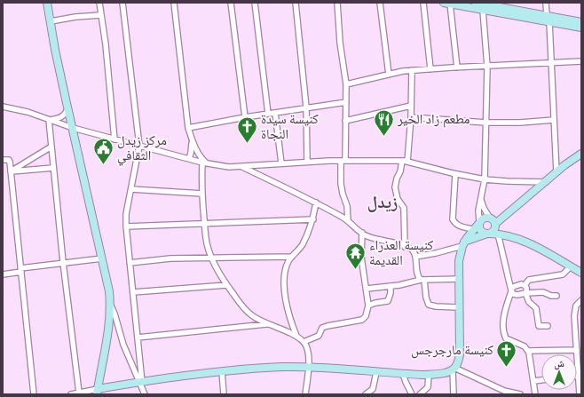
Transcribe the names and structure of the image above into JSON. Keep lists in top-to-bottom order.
{
  "districts": ["زيدل"],
  "places": {
    "restaurant": ["مطعم زاد الخير"],
    "church": ["كنيسة سيدة النجاة", "كنيسة مارجرجس"],
    "public building": ["مركز زيدل الثقافي"],
    "temple": ["كنيسة العذراء القديمة"]
  },
  "north": "top"
}
